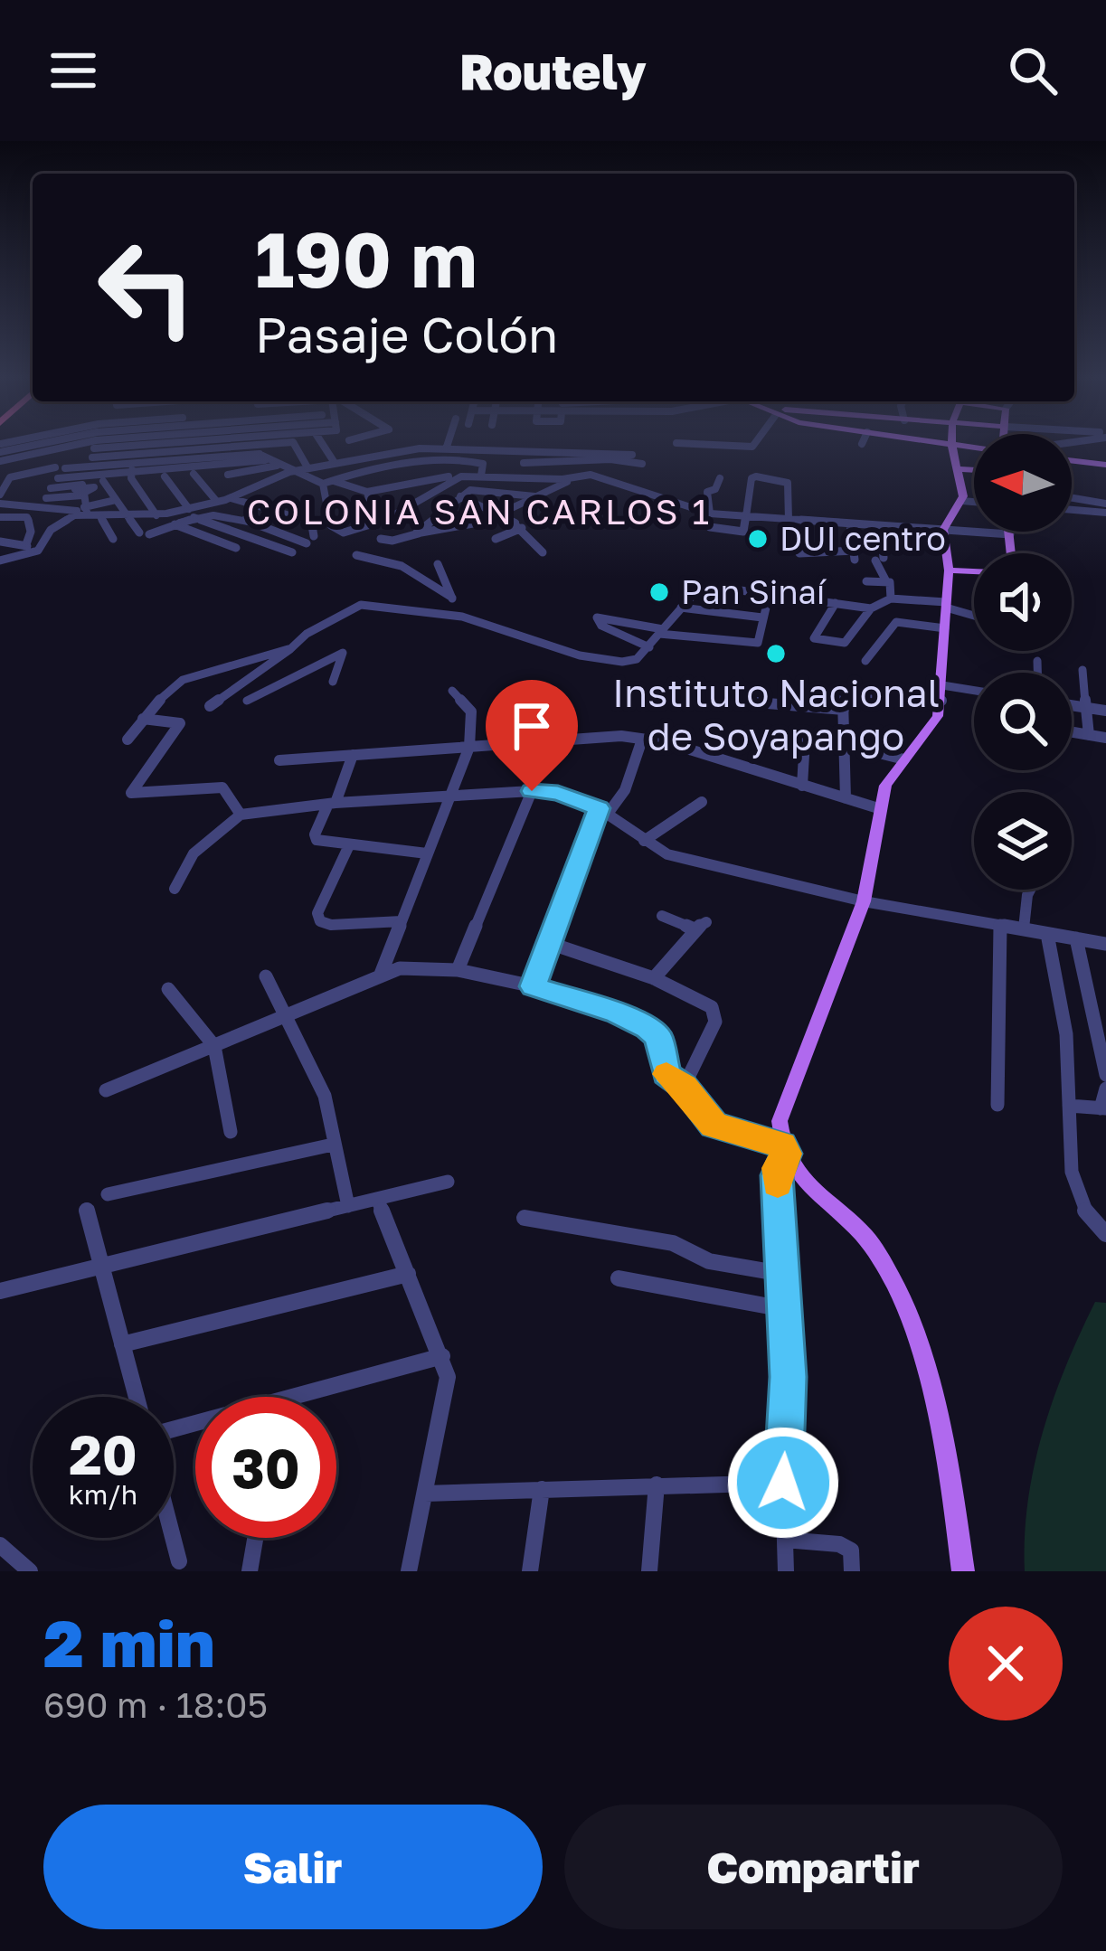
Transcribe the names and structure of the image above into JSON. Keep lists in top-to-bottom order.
{
  "districts": ["COLONIA SAN CARLOS 1"],
  "places": ["DUI centro", "Pan Sinaí", "Instituto Nacional de Soyapango"],
  "north": "left",
  "page": {
    "header": "Routely",
    "turn": ["190 m", "Pasaje Colón"],
    "speed": "20 km/h",
    "limit": "30",
    "heading": ["2 min", "690 m · 18:05"],
    "buttons": ["Salir", "Compartir"]
  }
}
